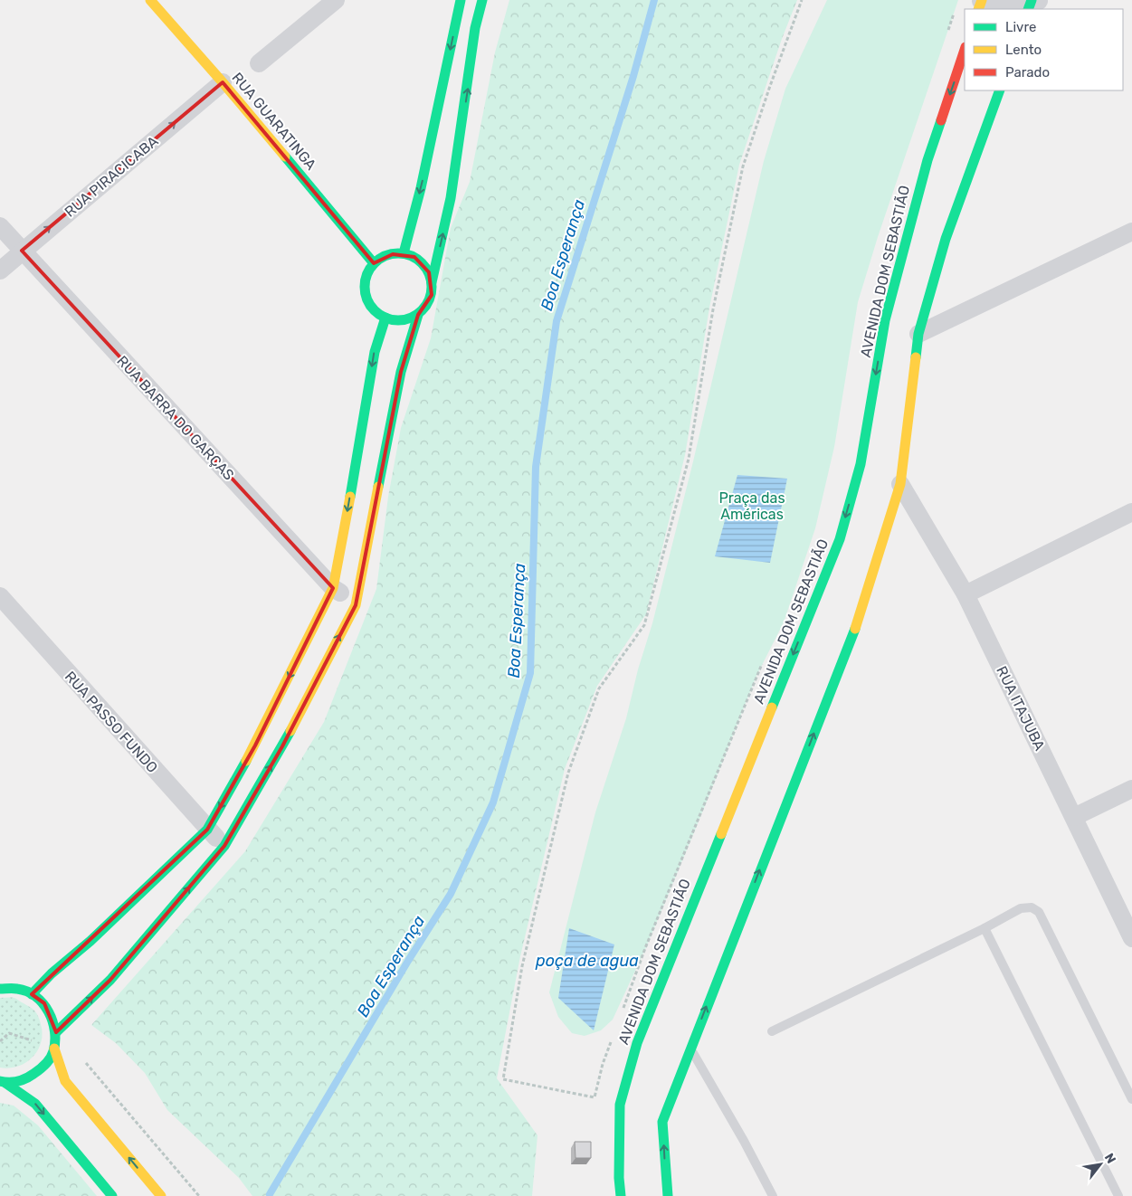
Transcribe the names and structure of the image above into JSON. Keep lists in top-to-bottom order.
{
  "streets": {
    "street": [
      "RUA GUARATINGA",
      "RUA PIRACICABA",
      "AVENIDA DOM SEBASTIÃO",
      "RUA BARRA DO GARÇAS",
      "RUA ITAJUBA",
      "RUA PASSO FUNDO"
    ]
  },
  "crossings": [
    ["RUA GUARATINGA", "RUA PIRACICABA"],
    ["RUA PIRACICABA", "RUA BARRA DO GARÇAS"]
  ],
  "one_way": ["RUA PIRACICABA"],
  "water": ["Boa Esperança", "poça de agua"],
  "parks": ["Praça das Américas"],
  "legend": ["Livre", "Lento", "Parado"],
  "north": "top right"
}
